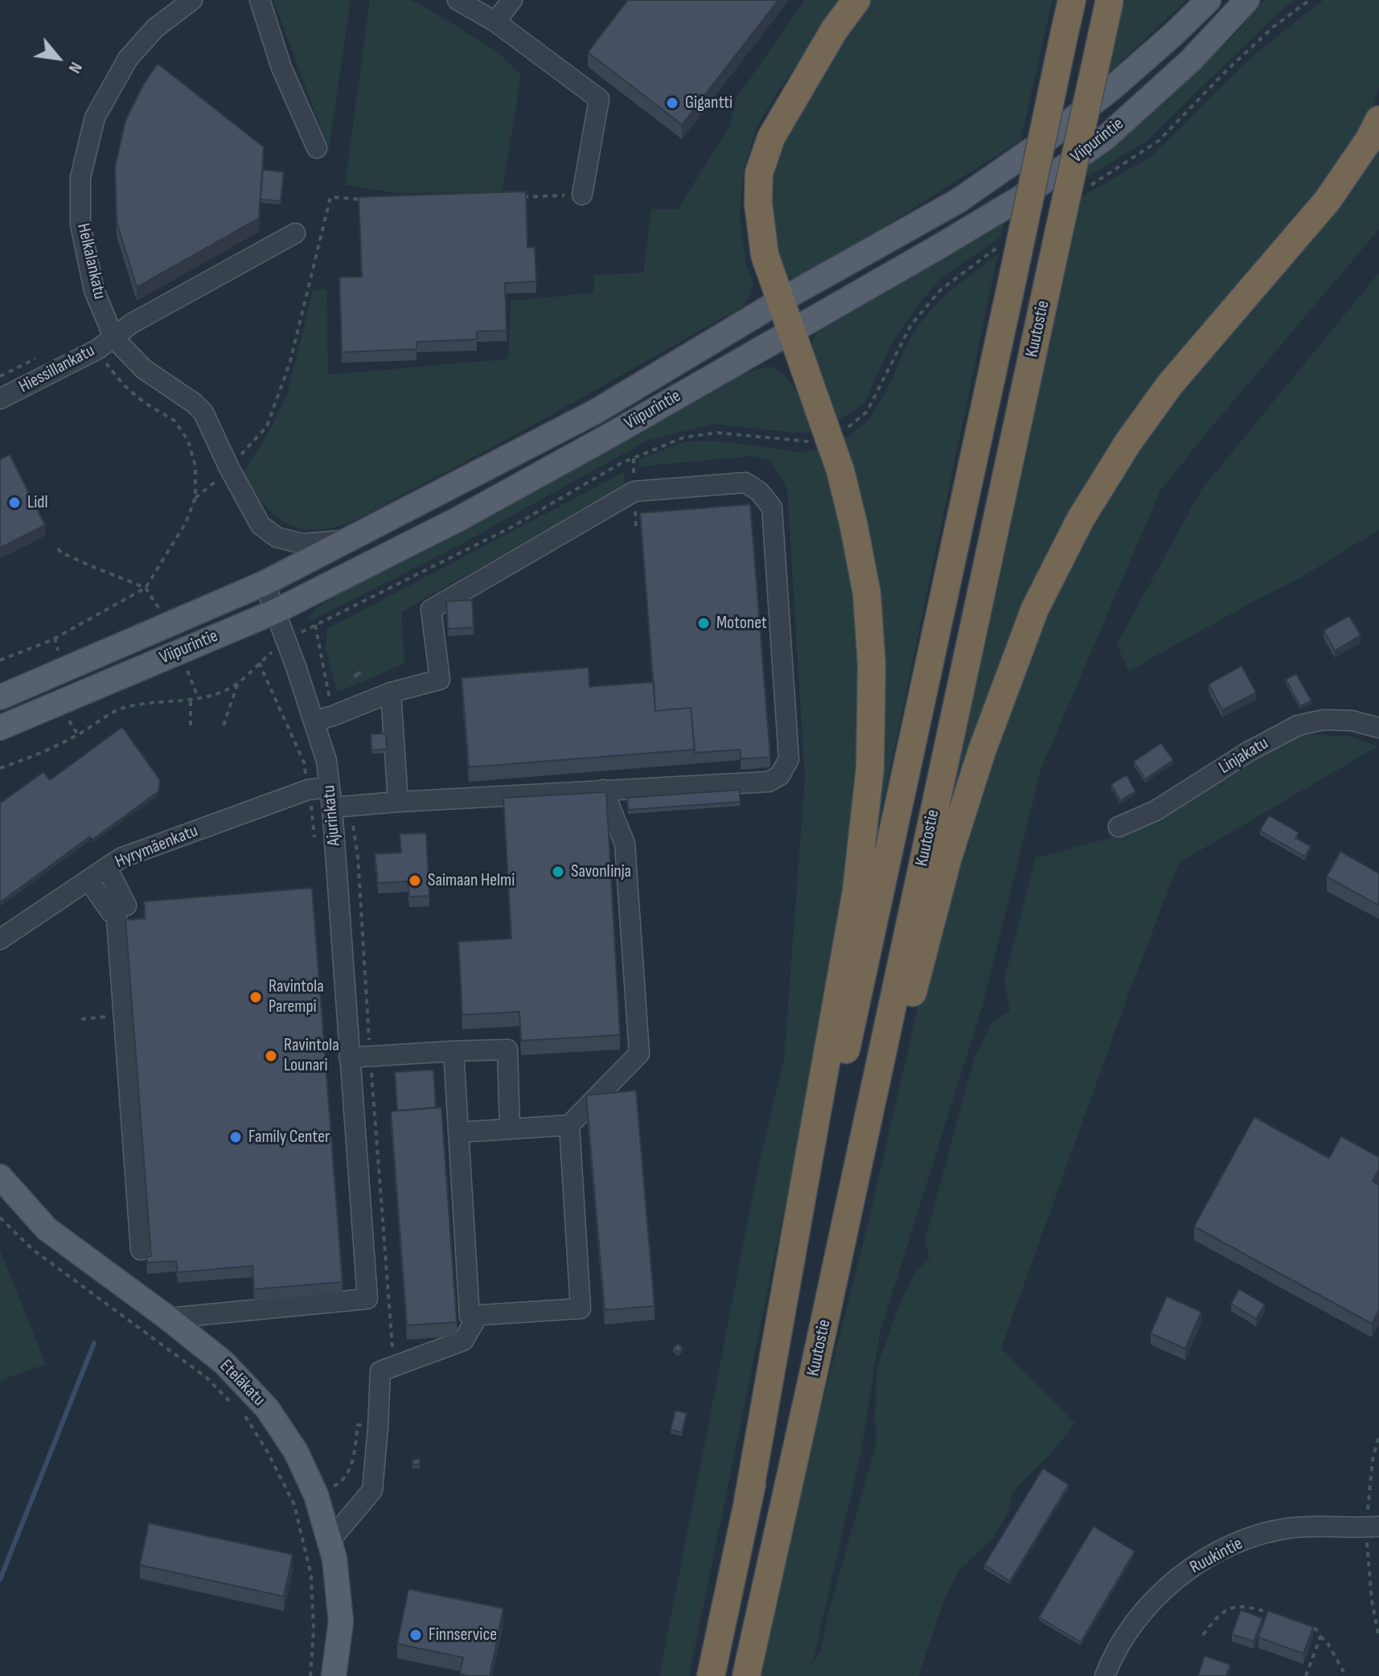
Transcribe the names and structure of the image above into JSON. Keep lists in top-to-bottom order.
{
  "streets": {
    "highway": ["Kuutostie"],
    "main road": ["Viipurintie", "Eteläkatu"],
    "street": [
      "Helkalankatu",
      "Hiessillankatu",
      "Linjakatu",
      "Ajurinkatu",
      "Hyrymäenkatu",
      "Ruukintie"
    ]
  },
  "crossings": [
    ["Viipurintie", "Helkalankatu"],
    ["Viipurintie", "Ajurinkatu"],
    ["Helkalankatu", "Hiessillankatu"],
    ["Ajurinkatu", "Hyrymäenkatu"],
    ["Ajurinkatu", "Eteläkatu"]
  ],
  "places": [
    "Gigantti",
    "Lidl",
    "Motonet",
    "Savonlinja",
    "Saimaan Helmi",
    "Ravintola Parempi",
    "Ravintola Lounari",
    "Family Center",
    "Finnservice"
  ],
  "north": "bottom right"
}
